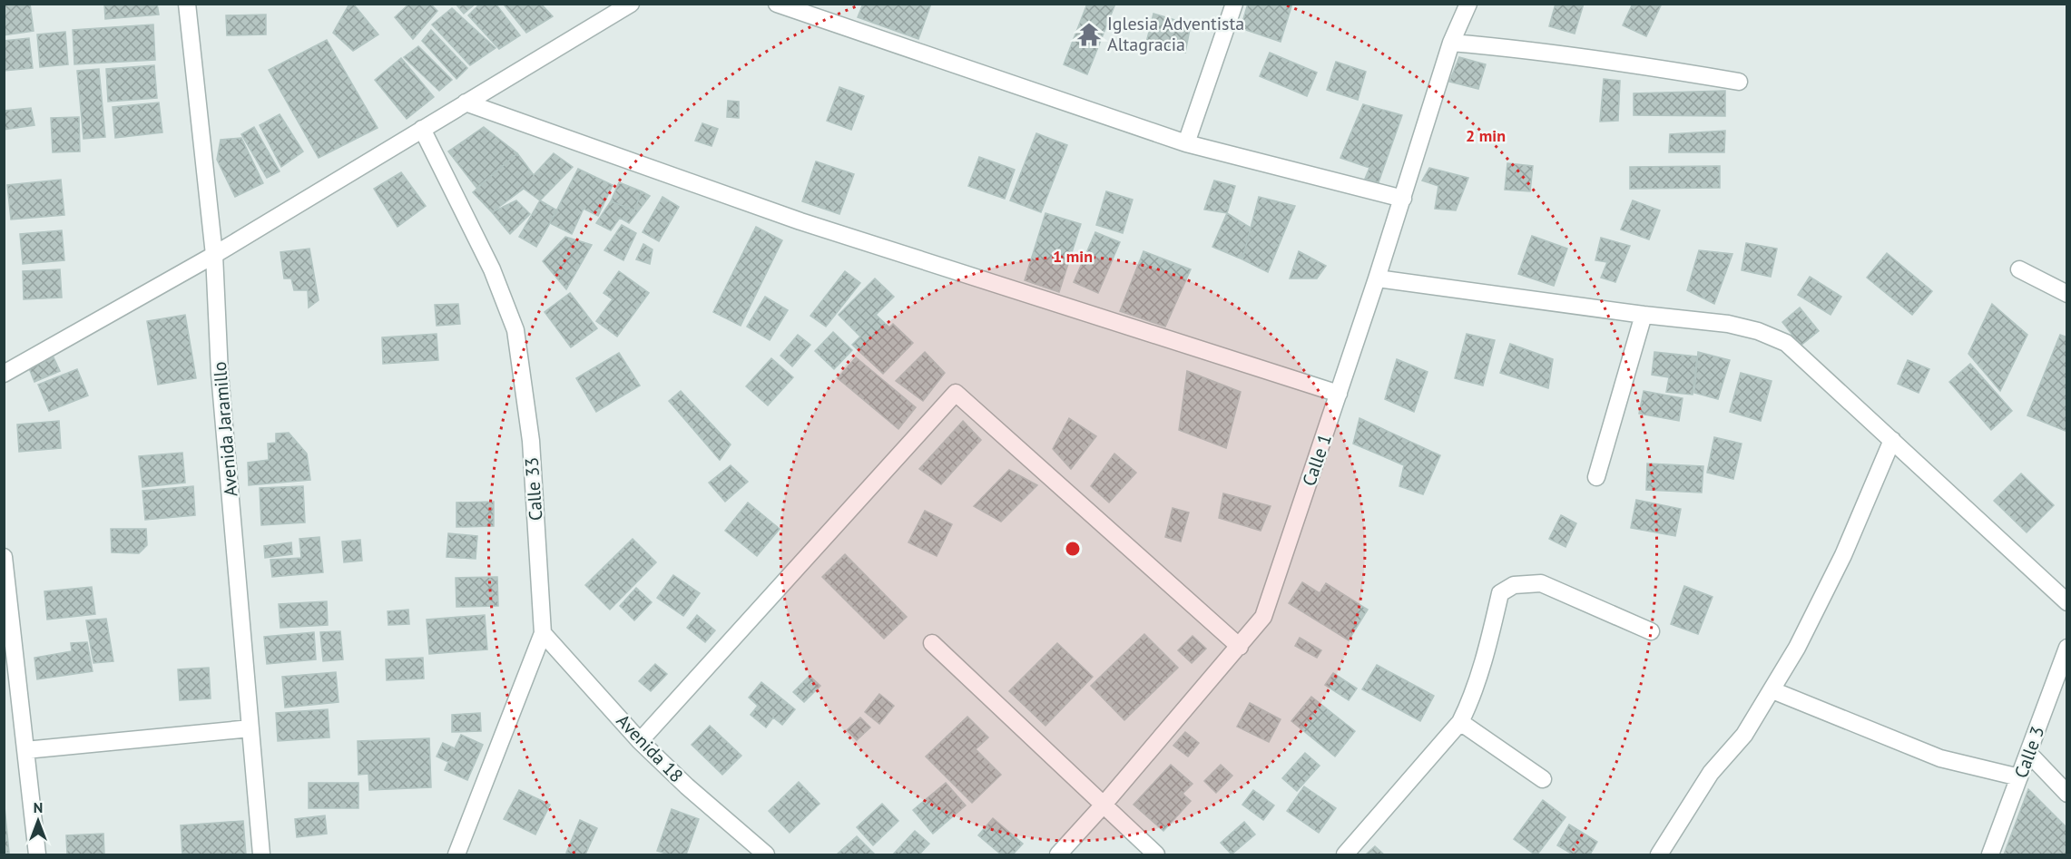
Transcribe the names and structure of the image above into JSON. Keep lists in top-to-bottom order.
{
  "streets": {
    "street": [
      "Avenida Jaramillo",
      "Calle 1",
      "Calle 33",
      "Avenida 18",
      "Calle 3"
    ]
  },
  "crossings": [
    ["Calle 33", "Avenida 18"]
  ],
  "places": {
    "temple": ["Iglesia Adventista Altagracia"]
  },
  "north": "top",
  "rings": ["2 min", "1 min"]
}
